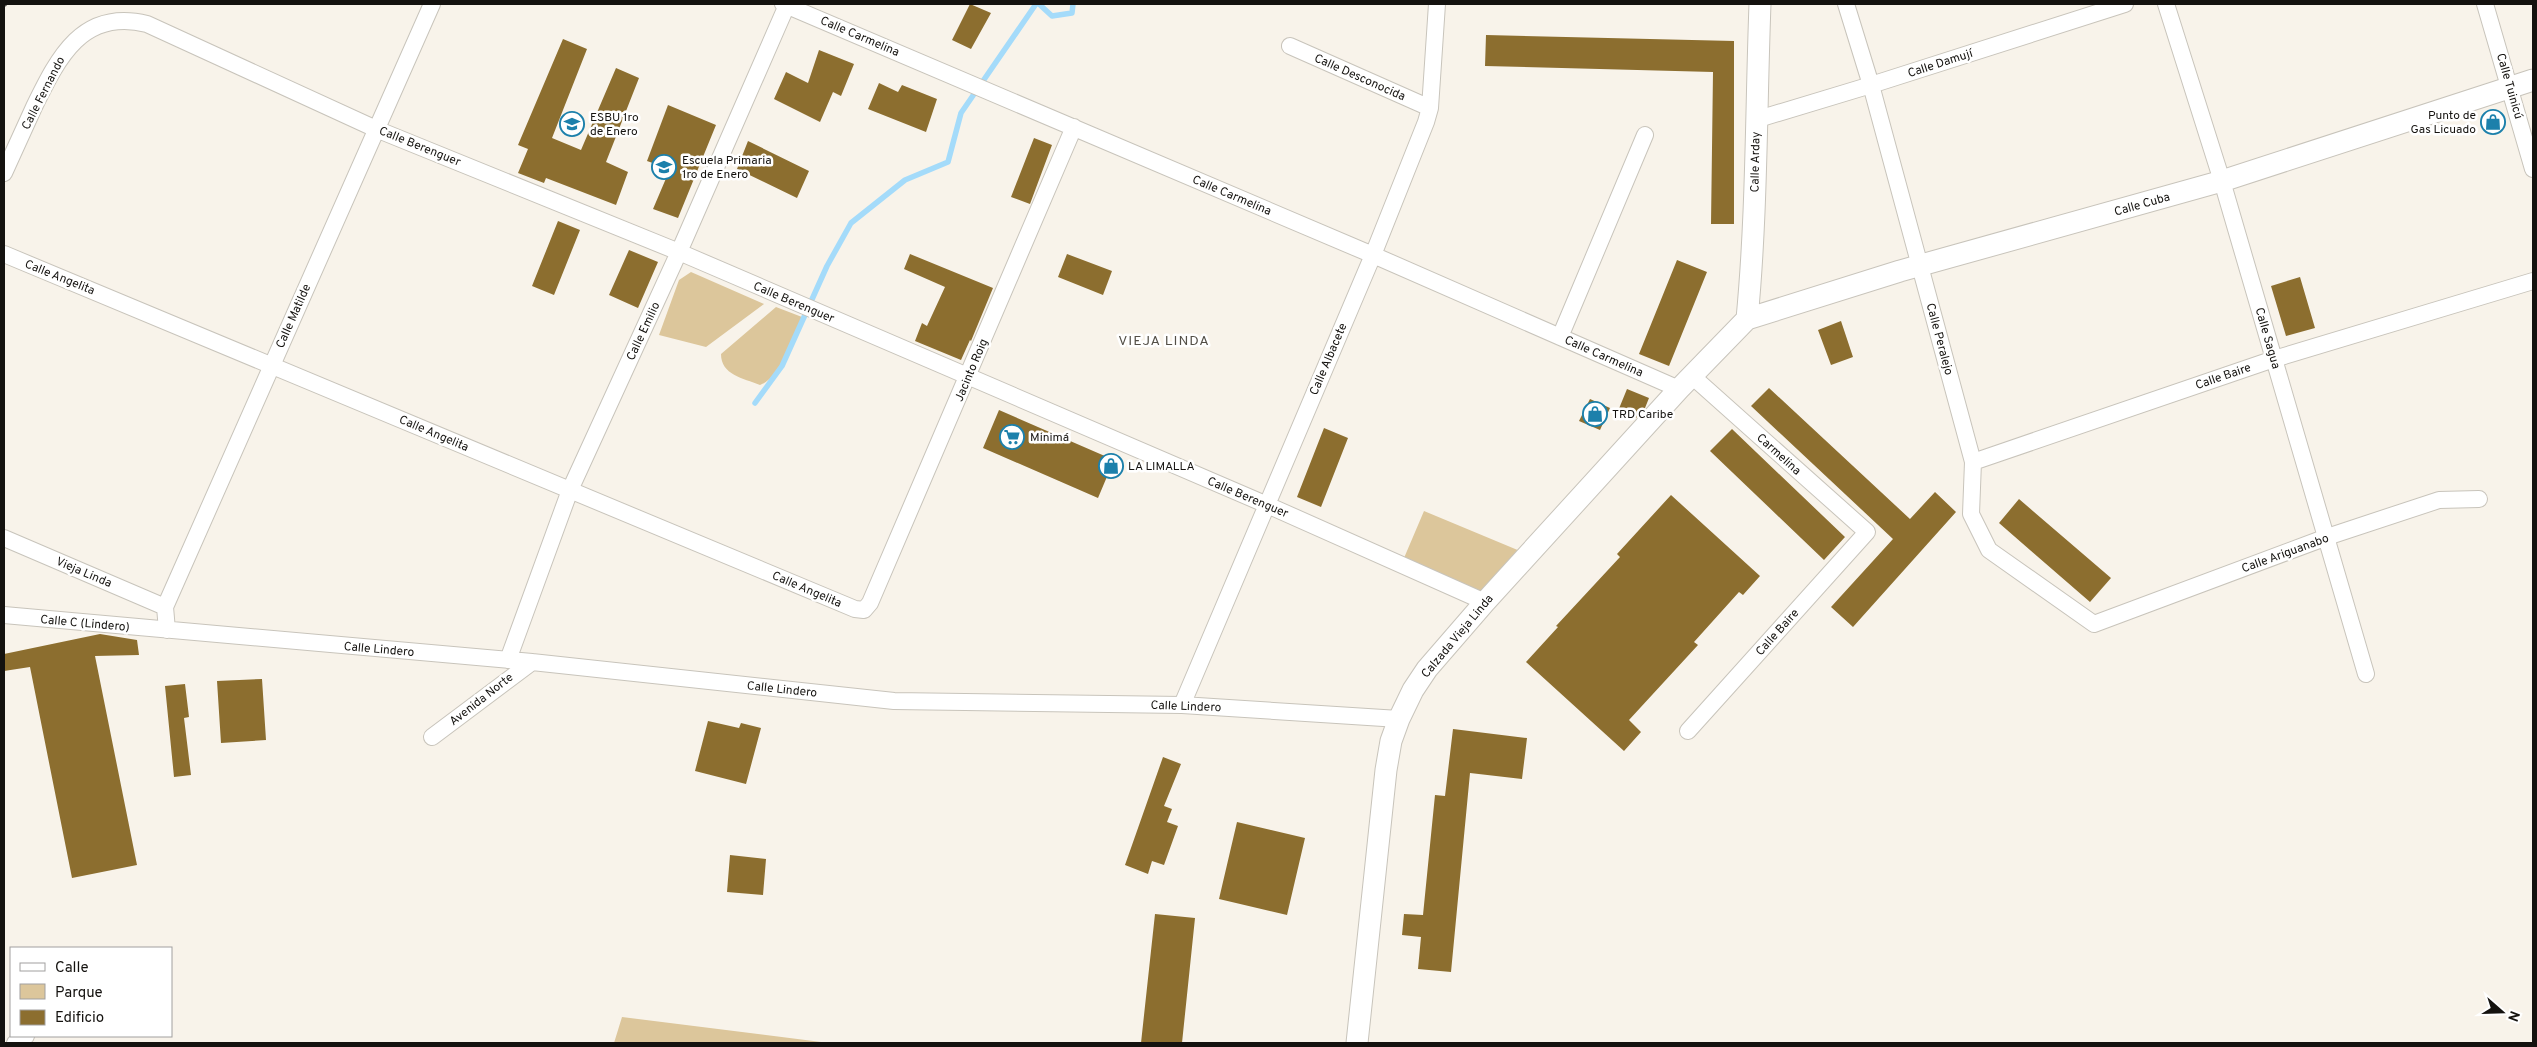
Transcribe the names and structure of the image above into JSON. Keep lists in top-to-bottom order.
{
  "streets": {
    "street": [
      "Calle Carmelina",
      "Calle Damují",
      "Calle Desconocida",
      "Calle Tuinicú",
      "Calle Fernando",
      "Calle Berenguer",
      "Calle Arday",
      "Calle Cuba",
      "Calle Angelita",
      "Calle Matilde",
      "Calle Emilio",
      "Calle Sagua",
      "Calle Peralejo",
      "Calle Albacete",
      "Jacinto Roig",
      "Calle Baire",
      "Carmelina",
      "Calle Ariguanabo",
      "Vieja Linda",
      "Calle C (Lindero)",
      "Calzada Vieja Linda",
      "Calle Lindero",
      "Avenida Norte"
    ]
  },
  "crossings": [
    ["Calle Carmelina", "Calle Emilio"],
    ["Calle Carmelina", "Calle Albacete"],
    ["Calle Carmelina", "Jacinto Roig"],
    ["Calle Carmelina", "Carmelina"],
    ["Calle Carmelina", "Calzada Vieja Linda"],
    ["Calle Damují", "Calle Arday"],
    ["Calle Damují", "Calle Peralejo"],
    ["Calle Desconocida", "Calle Albacete"],
    ["Calle Tuinicú", "Calle Cuba"],
    ["Calle Fernando", "Calle Berenguer"],
    ["Calle Berenguer", "Calle Matilde"],
    ["Calle Berenguer", "Calle Emilio"],
    ["Calle Berenguer", "Calle Albacete"],
    ["Calle Berenguer", "Jacinto Roig"],
    ["Calle Berenguer", "Calzada Vieja Linda"],
    ["Calle Arday", "Calle Cuba"],
    ["Calle Arday", "Calzada Vieja Linda"],
    ["Calle Cuba", "Calle Sagua"],
    ["Calle Cuba", "Calle Peralejo"],
    ["Calle Cuba", "Calzada Vieja Linda"],
    ["Calle Angelita", "Calle Matilde"],
    ["Calle Angelita", "Calle Emilio"],
    ["Calle Angelita", "Jacinto Roig"],
    ["Calle Matilde", "Vieja Linda"],
    ["Calle Matilde", "Calle C (Lindero)"],
    ["Calle Matilde", "Calle Lindero"],
    ["Calle Emilio", "Calle Lindero"],
    ["Calle Sagua", "Calle Baire"],
    ["Calle Sagua", "Calle Ariguanabo"],
    ["Calle Peralejo", "Calle Baire"],
    ["Calle Peralejo", "Calle Ariguanabo"],
    ["Calle Albacete", "Calle Lindero"],
    ["Calle Baire", "Carmelina"],
    ["Carmelina", "Calzada Vieja Linda"],
    ["Calle C (Lindero)", "Calle Lindero"],
    ["Calzada Vieja Linda", "Calle Lindero"],
    ["Calle Lindero", "Avenida Norte"]
  ],
  "districts": ["VIEJA LINDA"],
  "places": {
    "shop": ["Punto de Gas Licuado", "TRD Caribe", "LA LIMALLA"],
    "school or university": ["ESBU 1ro de Enero", "Escuela Primaria 1ro de Enero"],
    "supermarket": ["Minimá"]
  },
  "legend": ["Calle", "Parque", "Edificio"],
  "north": "right"
}
